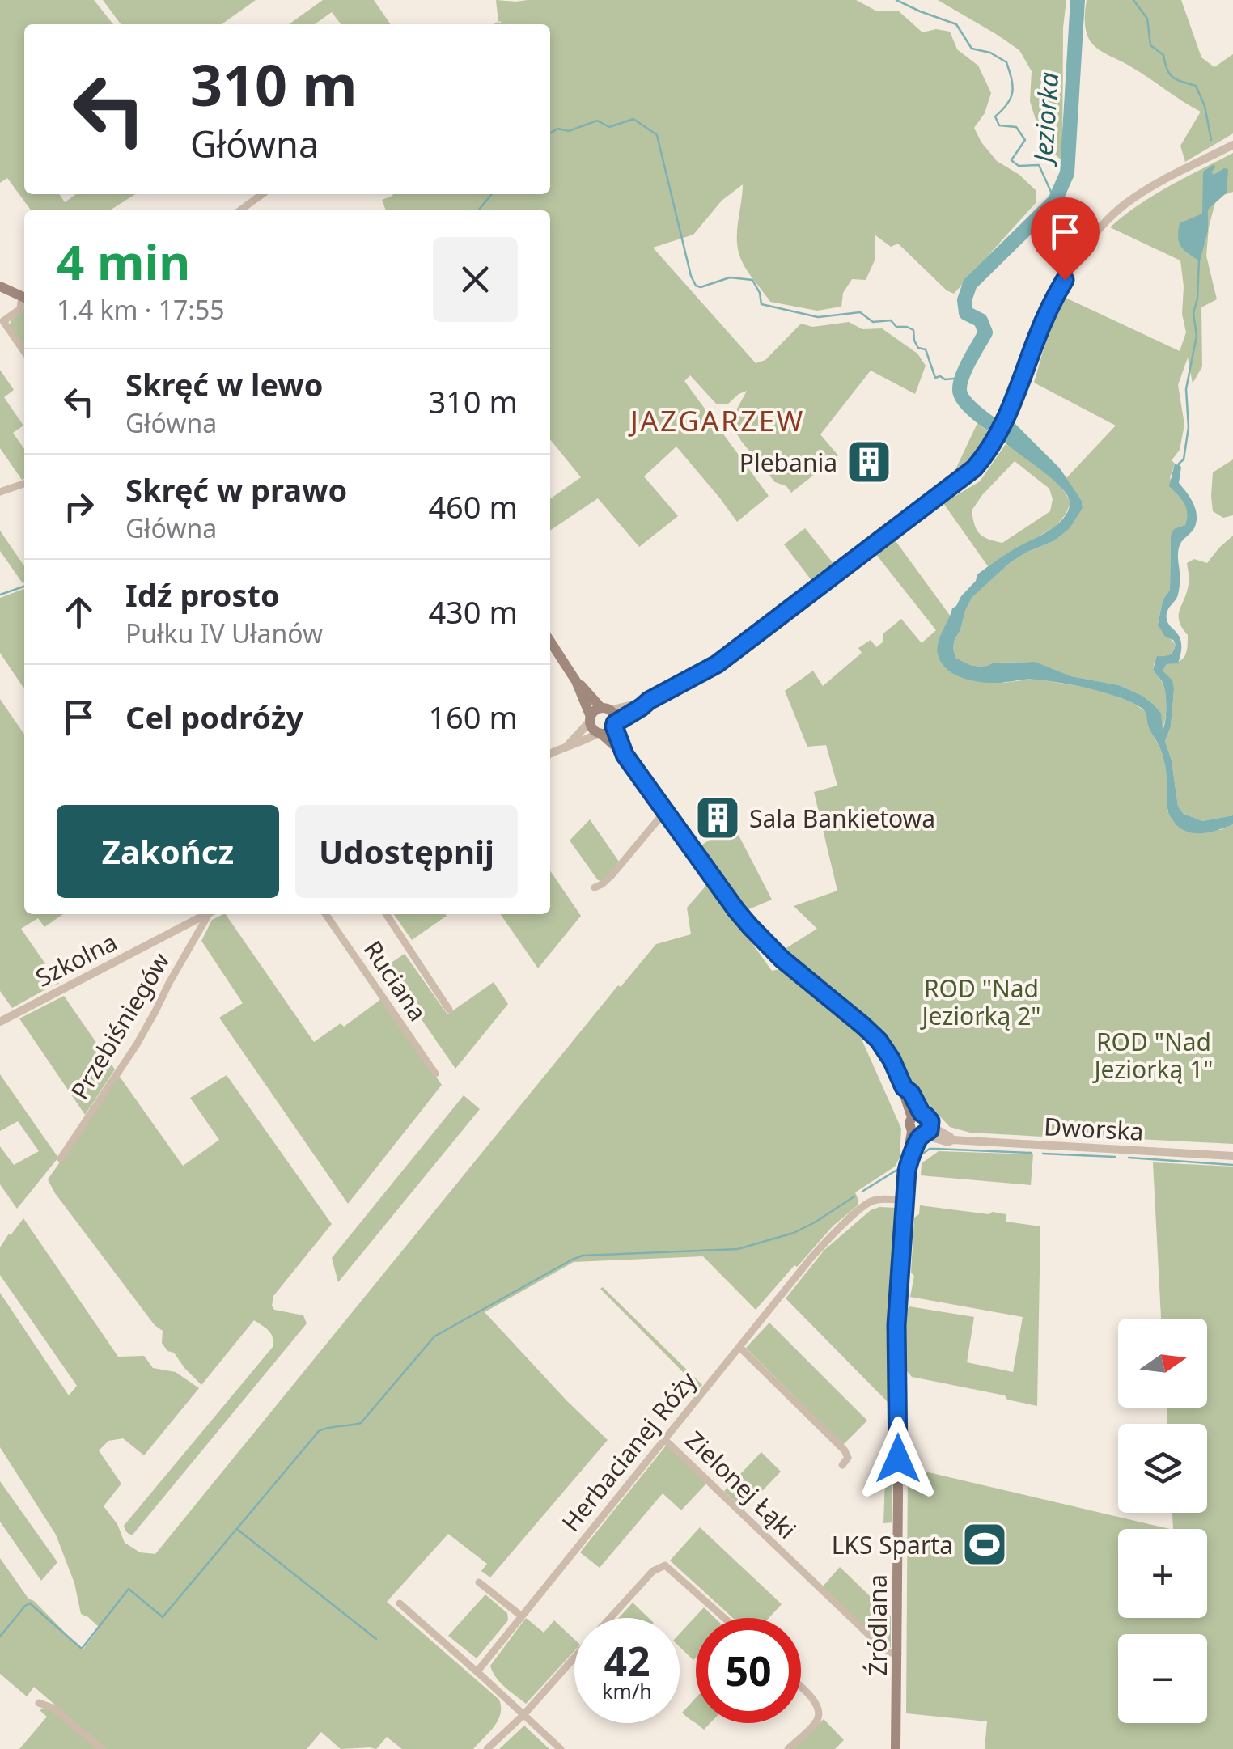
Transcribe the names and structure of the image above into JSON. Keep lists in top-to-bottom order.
{
  "streets": {
    "main road": ["Źródlana"],
    "street": [
      "Szkolna",
      "Ruciana",
      "Przebiśniegów",
      "Dworska",
      "Herbacianej Róży",
      "Zielonej Łąki"
    ]
  },
  "crossings": [
    ["Dworska", "Źródlana"],
    ["Herbacianej Róży", "Zielonej Łąki"],
    ["Herbacianej Róży", "Źródlana"],
    ["Zielonej Łąki", "Źródlana"]
  ],
  "districts": ["JAZGARZEW"],
  "water": ["Jeziorka"],
  "parks": ["ROD \"Nad Jeziorką 2\"", "ROD \"Nad Jeziorką 1\""],
  "places": {
    "building": ["Plebania", "Sala Bankietowa"],
    "sports": ["LKS Sparta"]
  },
  "north": "right",
  "page": {
    "turn": ["310 m", "Główna"],
    "heading": ["4 min", "1.4 km · 17:55"],
    "list": [
      {
        "name": "Skręć w lewo",
        "note": "Główna",
        "value": "310 m"
      },
      {
        "name": "Skręć w prawo",
        "note": "Główna",
        "value": "460 m"
      },
      {
        "name": "Idź prosto",
        "note": "Pułku IV Ułanów",
        "value": "430 m"
      },
      {
        "name": "Cel podróży",
        "value": "160 m"
      }
    ],
    "buttons": ["Zakończ", "Udostępnij"],
    "map_buttons": ["+", "−"],
    "speed": "42 km/h",
    "limit": "50"
  }
}
